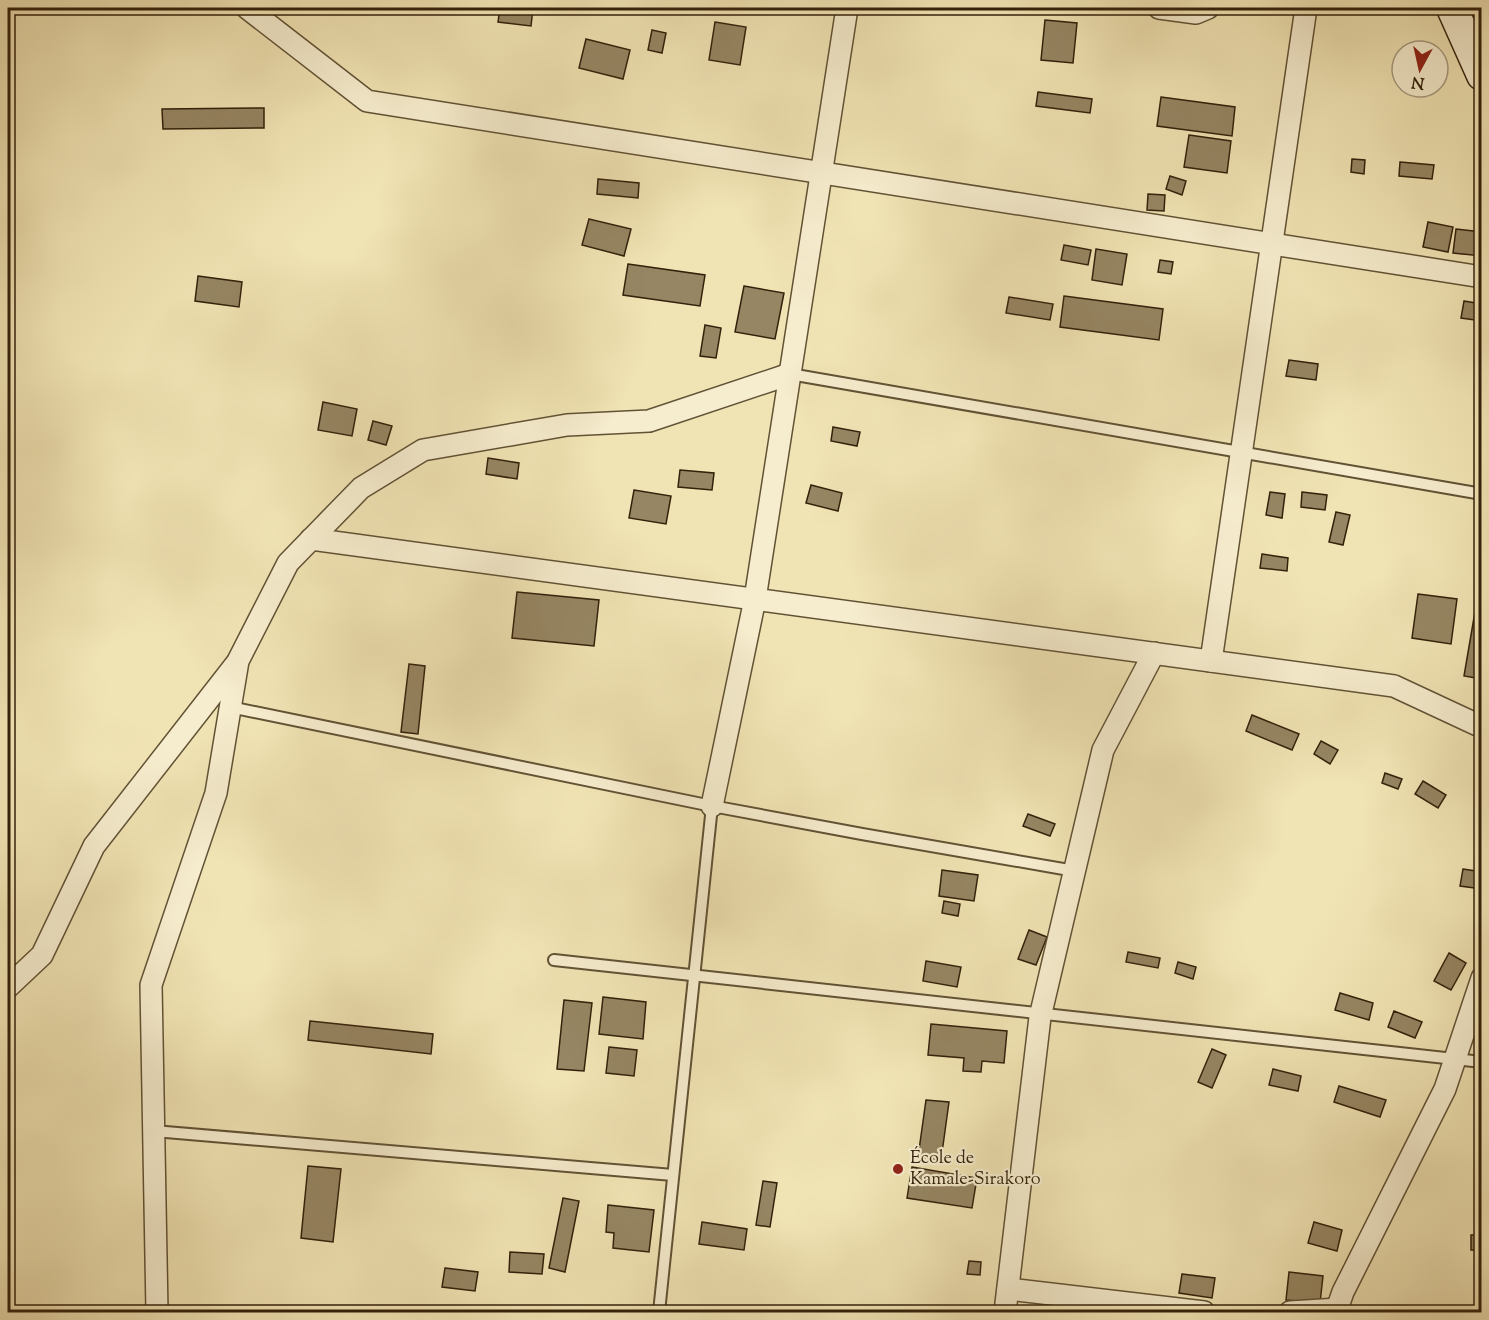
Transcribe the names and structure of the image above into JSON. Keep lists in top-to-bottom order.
{
  "places": ["École de Kamale-Sirakoro"],
  "north": "bottom"
}
